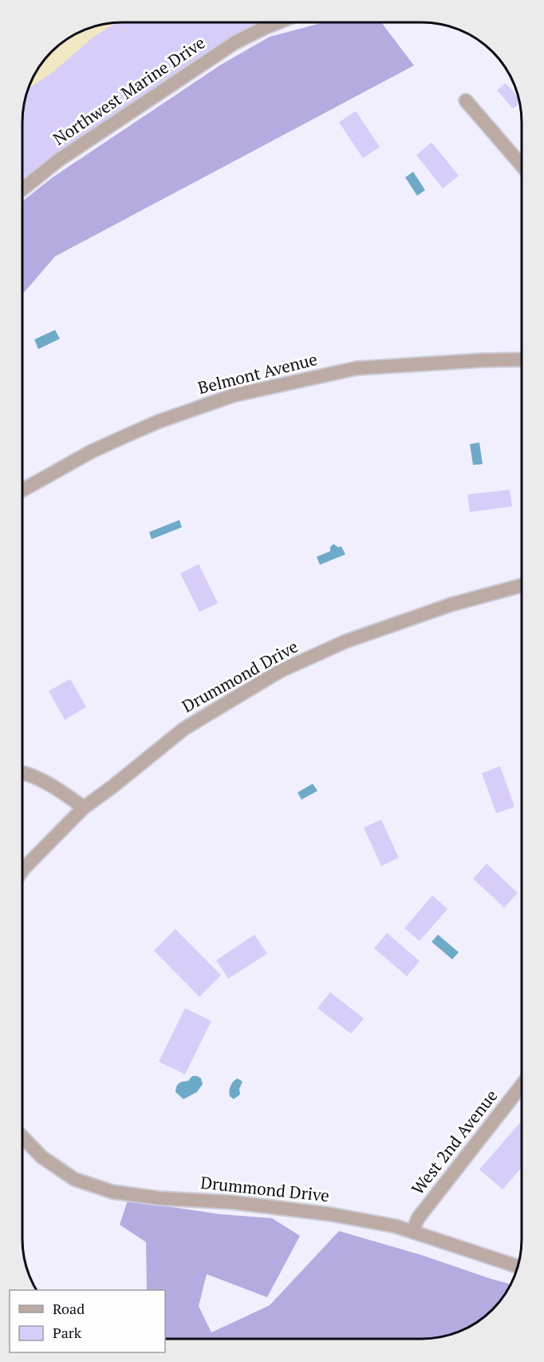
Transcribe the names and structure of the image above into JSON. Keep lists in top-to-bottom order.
{
  "streets": {
    "street": [
      "Northwest Marine Drive",
      "Belmont Avenue",
      "Drummond Drive",
      "West 2nd Avenue"
    ]
  },
  "crossings": [
    ["Drummond Drive", "West 2nd Avenue"]
  ],
  "legend": ["Road", "Park"]
}
